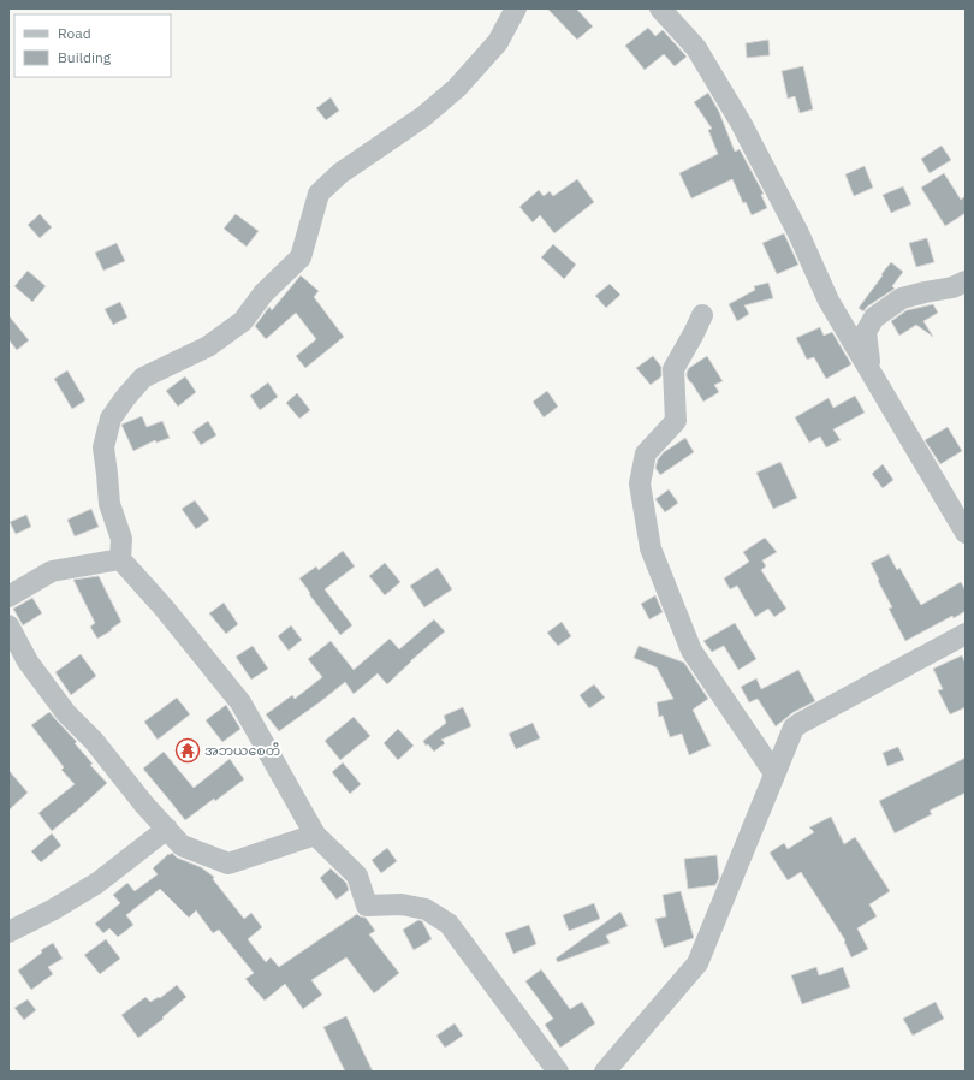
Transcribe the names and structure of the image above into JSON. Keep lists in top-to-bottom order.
{
  "places": {
    "temple": ["အဘယစေတီ"]
  },
  "legend": ["Road", "Building"]
}
